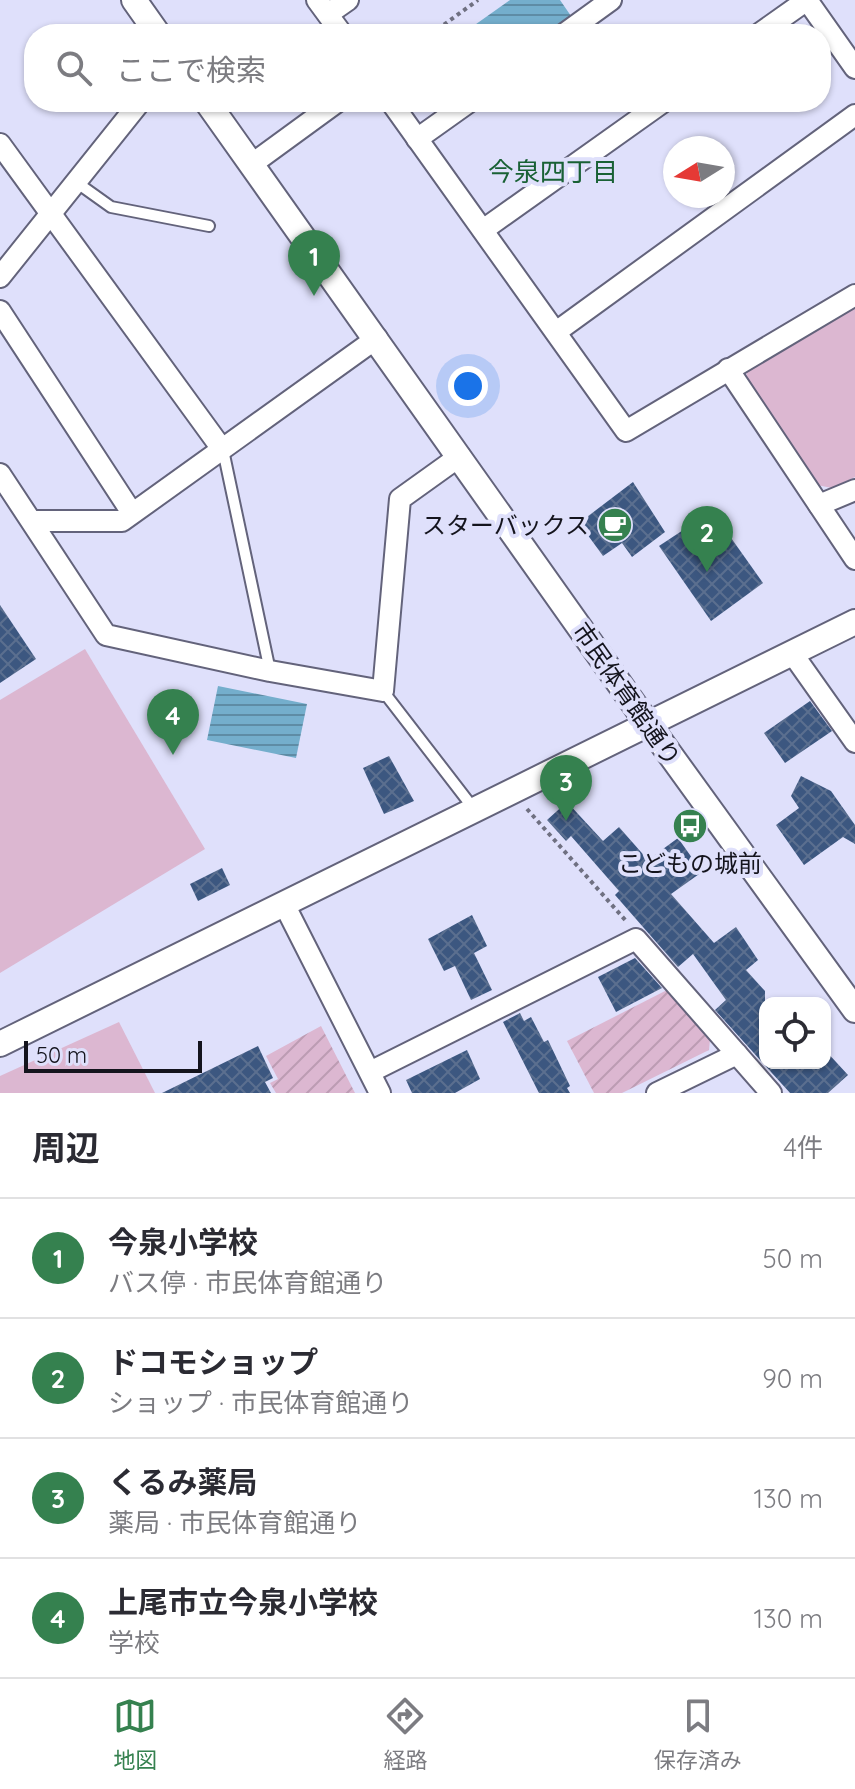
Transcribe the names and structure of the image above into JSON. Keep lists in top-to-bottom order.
{
  "streets": {
    "street": ["市民体育館通り"]
  },
  "districts": ["今泉四丁目"],
  "places": {
    "cafe": ["スターバックス"],
    "bus stop": ["こどもの城前"]
  },
  "scale_bar": "50 m",
  "north": "left",
  "page": {
    "search": "ここで検索",
    "pins": [
      "1",
      "2",
      "4",
      "3"
    ],
    "scale": "50 m",
    "heading": ["周辺", "4件"],
    "list": [
      {
        "mark": "1",
        "name": "今泉小学校",
        "note": "バス停 · 市民体育館通り",
        "value": "50 m"
      },
      {
        "mark": "2",
        "name": "ドコモショップ",
        "note": "ショップ · 市民体育館通り",
        "value": "90 m"
      },
      {
        "mark": "3",
        "name": "くるみ薬局",
        "note": "薬局 · 市民体育館通り",
        "value": "130 m"
      },
      {
        "mark": "4",
        "name": "上尾市立今泉小学校",
        "note": "学校",
        "value": "130 m"
      }
    ],
    "nav": ["地図", "経路", "保存済み"]
  }
}
